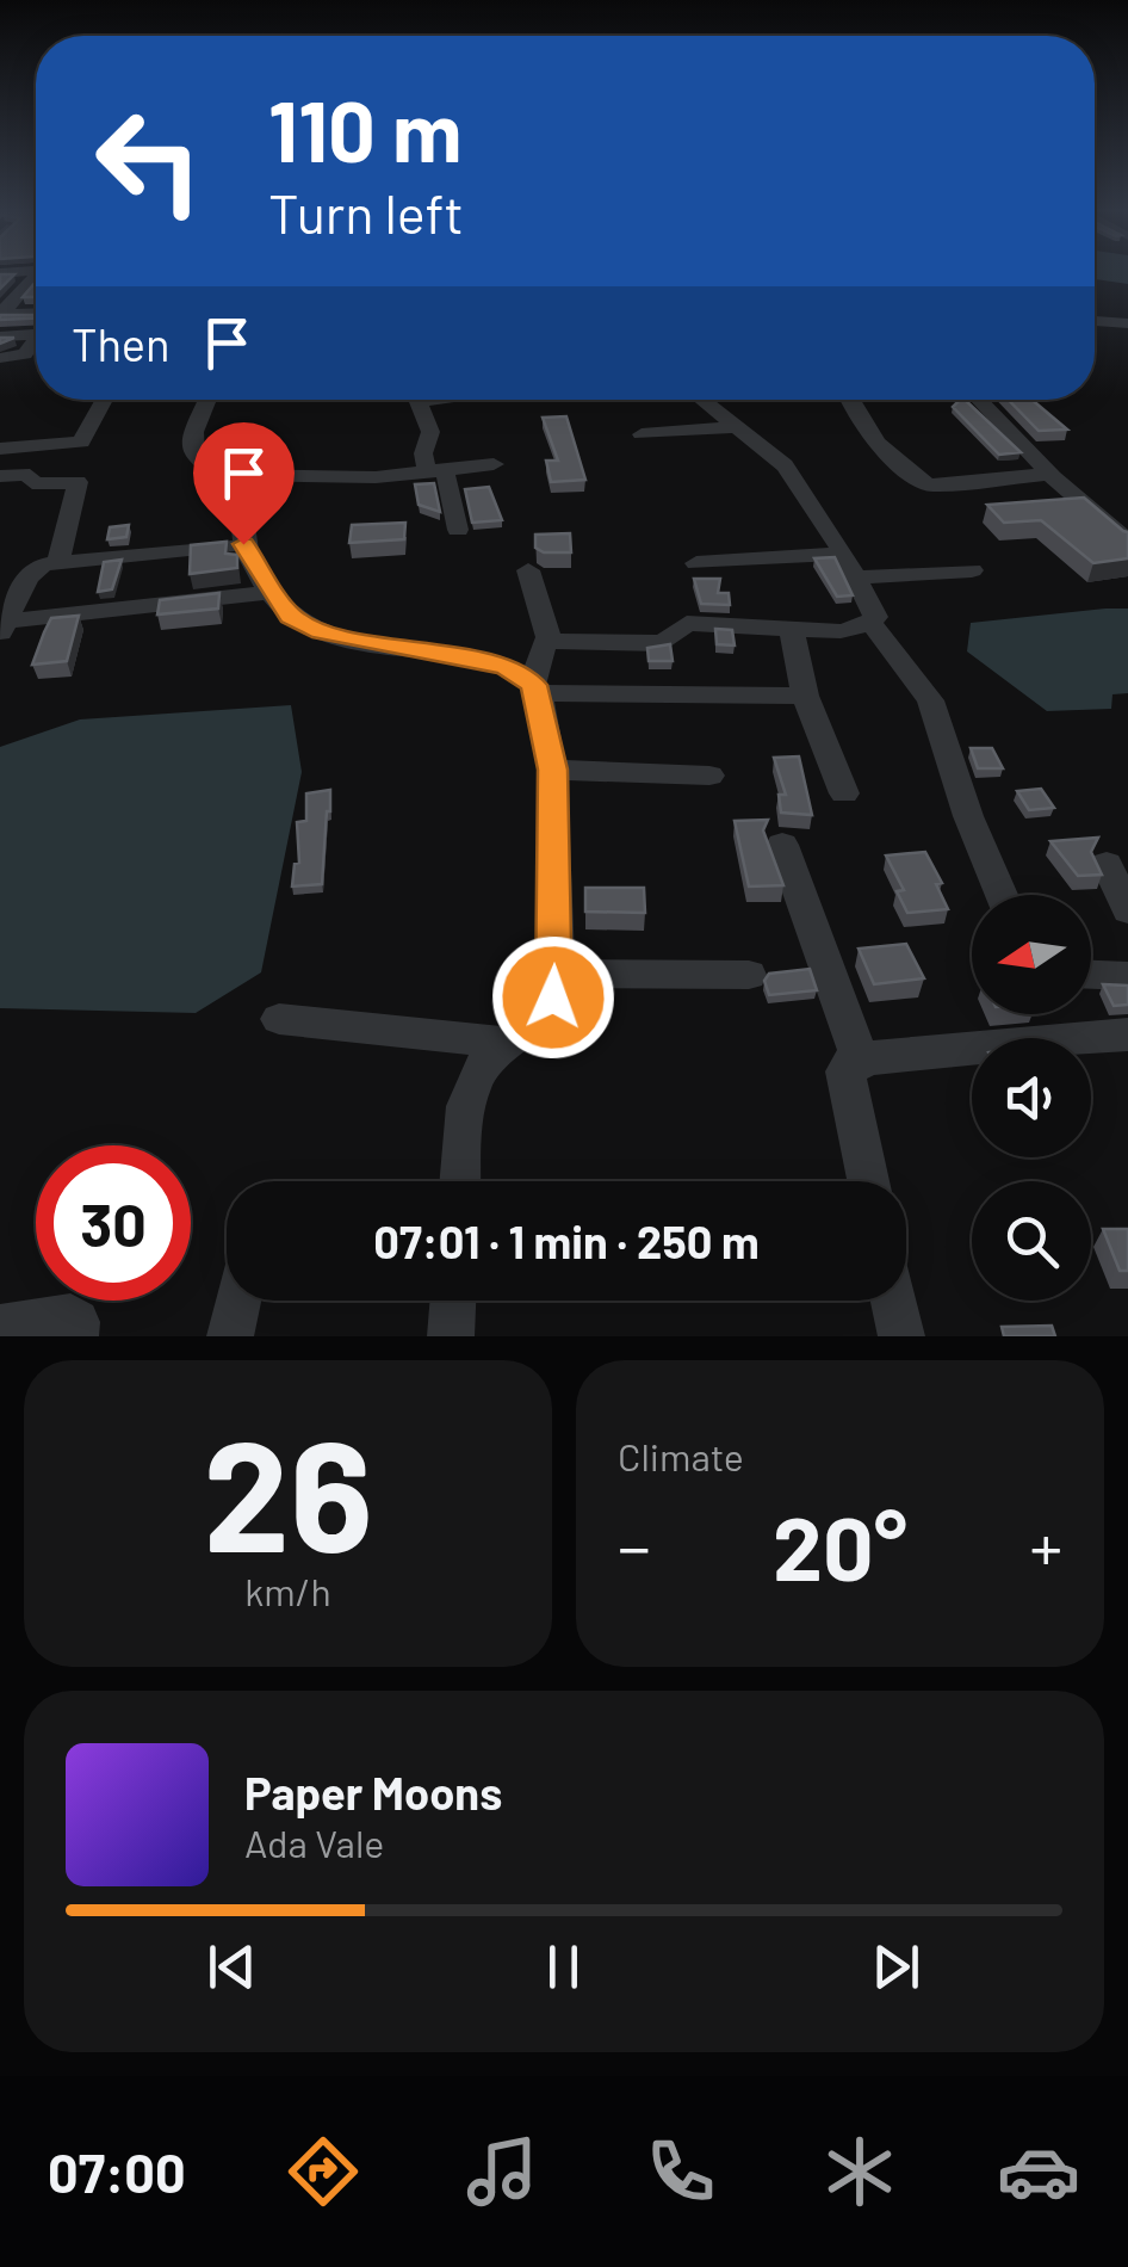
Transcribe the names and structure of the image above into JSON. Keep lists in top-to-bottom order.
{
  "north": "left",
  "page": {
    "turn": ["110 m", "Turn left"],
    "then": "Then",
    "limit": "30",
    "trip": "07:01 · 1 min · 250 m",
    "tile": [
      ["26", "km/h"],
      "Climate"
    ],
    "heat": ["−", "20°", "+"],
    "song": ["Paper Moons", "Ada Vale"],
    "tabs": "07:00"
  }
}
